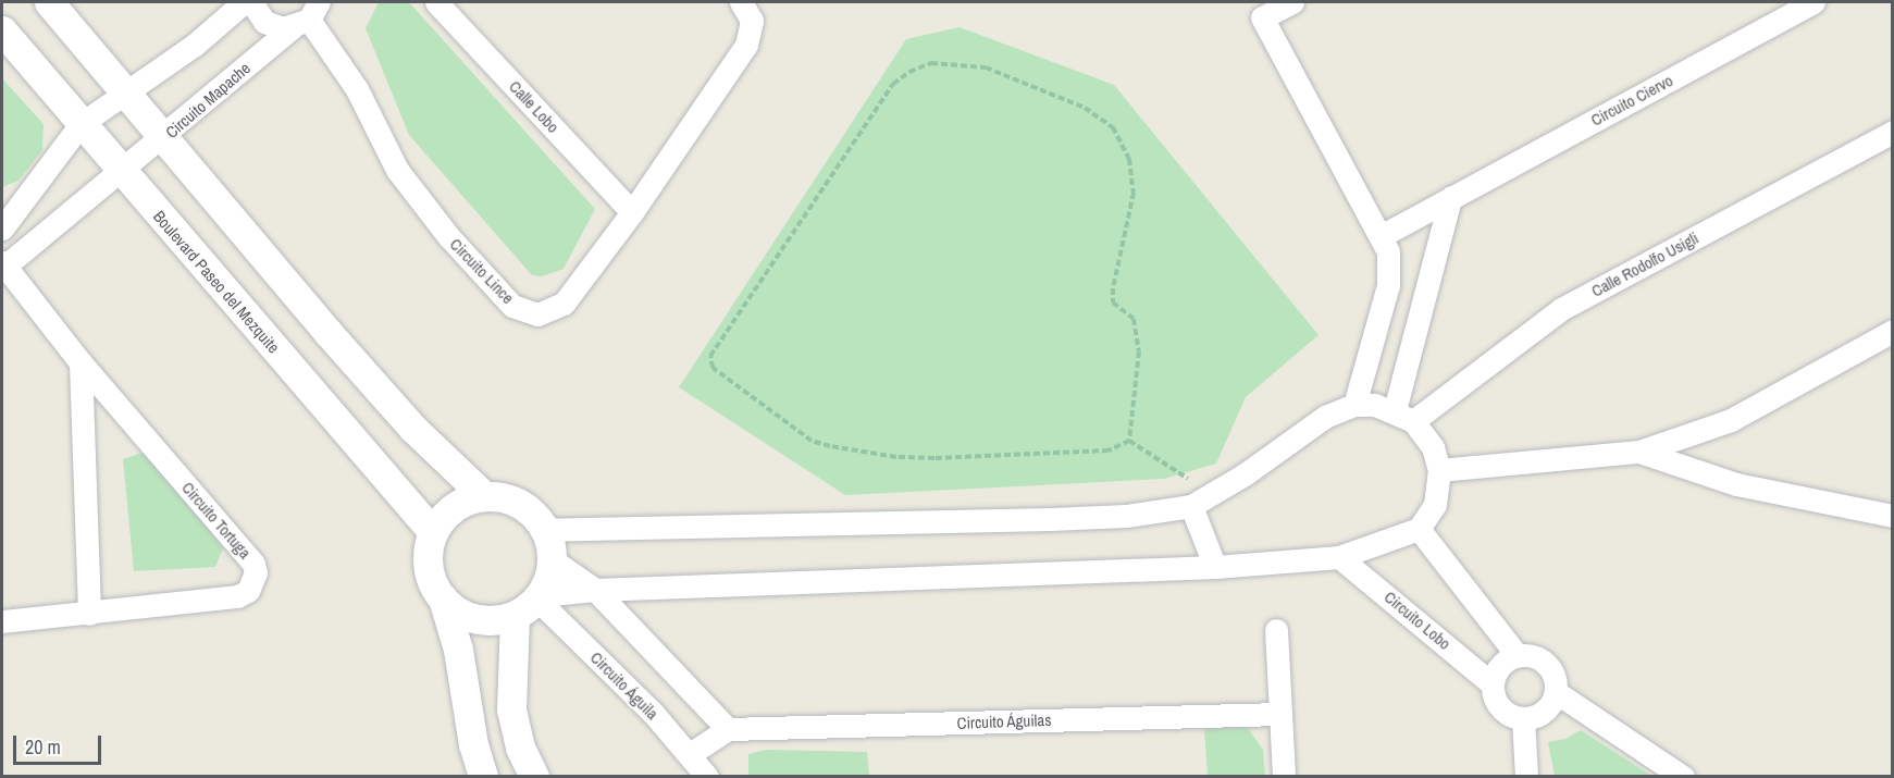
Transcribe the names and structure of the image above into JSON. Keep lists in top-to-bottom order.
{
  "streets": {
    "street": [
      "Circuito Mapache",
      "Circuito Ciervo",
      "Calle Lobo",
      "Calle Rodolfo Usigli",
      "Circuito Lince",
      "Boulevard Paseo del Mezquite",
      "Circuito Tortuga",
      "Circuito Lobo",
      "Circuito Águila",
      "Circuito Águilas"
    ]
  },
  "crossings": [
    ["Circuito Mapache", "Circuito Lince"],
    ["Circuito Mapache", "Boulevard Paseo del Mezquite"],
    ["Circuito Mapache", "Circuito Tortuga"],
    ["Calle Lobo", "Circuito Lince"],
    ["Boulevard Paseo del Mezquite", "Circuito Tortuga"],
    ["Boulevard Paseo del Mezquite", "Circuito Águila"]
  ],
  "scale_bar": "20 m"
}
